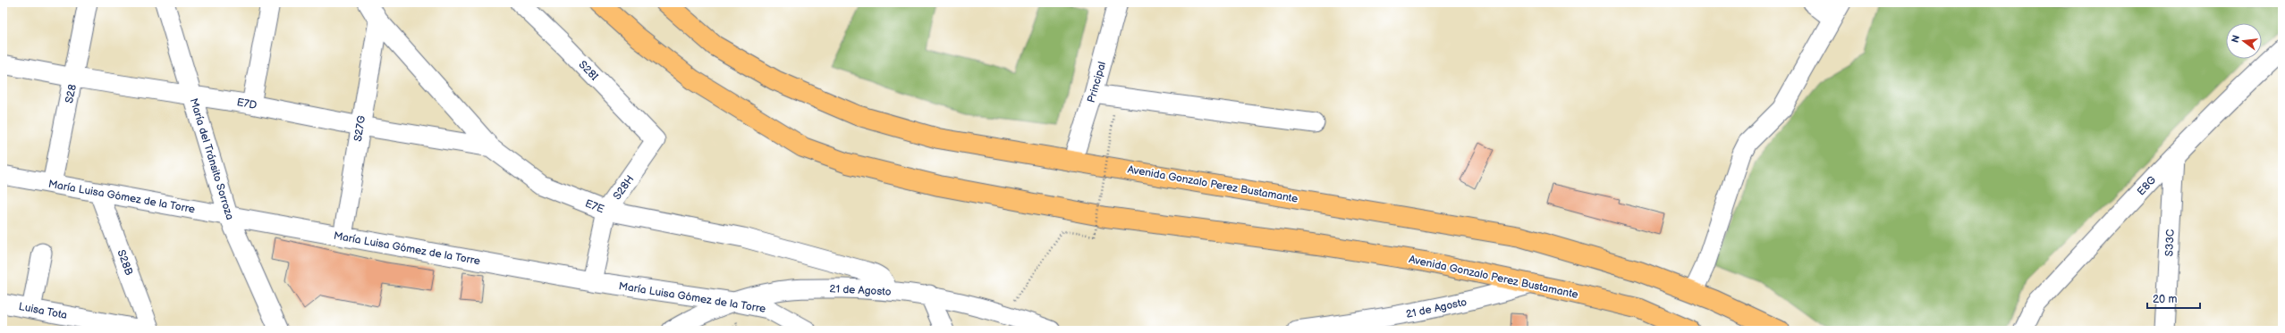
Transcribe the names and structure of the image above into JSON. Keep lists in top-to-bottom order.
{
  "streets": {
    "main road": ["Avenida Gonzalo Perez Bustamante"],
    "street": [
      "S28I",
      "Principal",
      "S28",
      "E7D",
      "S27G",
      "María del Tránsito Sorroza",
      "E8G",
      "S28H",
      "María Luisa Gómez de la Torre",
      "E7E",
      "S33C",
      "S28B",
      "21 de Agosto",
      "Luisa Tota"
    ]
  },
  "crossings": [
    ["S28I", "S28H"],
    ["Principal", "Avenida Gonzalo Perez Bustamante"],
    ["S28", "E7D"],
    ["S28", "María Luisa Gómez de la Torre"],
    ["E7D", "S27G"],
    ["E7D", "María del Tránsito Sorroza"],
    ["E7D", "E7E"],
    ["S27G", "María Luisa Gómez de la Torre"],
    ["S27G", "E7E"],
    ["María del Tránsito Sorroza", "María Luisa Gómez de la Torre"],
    ["Avenida Gonzalo Perez Bustamante", "21 de Agosto"],
    ["E8G", "S33C"],
    ["S28H", "María Luisa Gómez de la Torre"],
    ["S28H", "E7E"],
    ["María Luisa Gómez de la Torre", "S28B"],
    ["María Luisa Gómez de la Torre", "21 de Agosto"],
    ["E7E", "21 de Agosto"]
  ],
  "scale_bar": "20 m",
  "north": "left"
}
